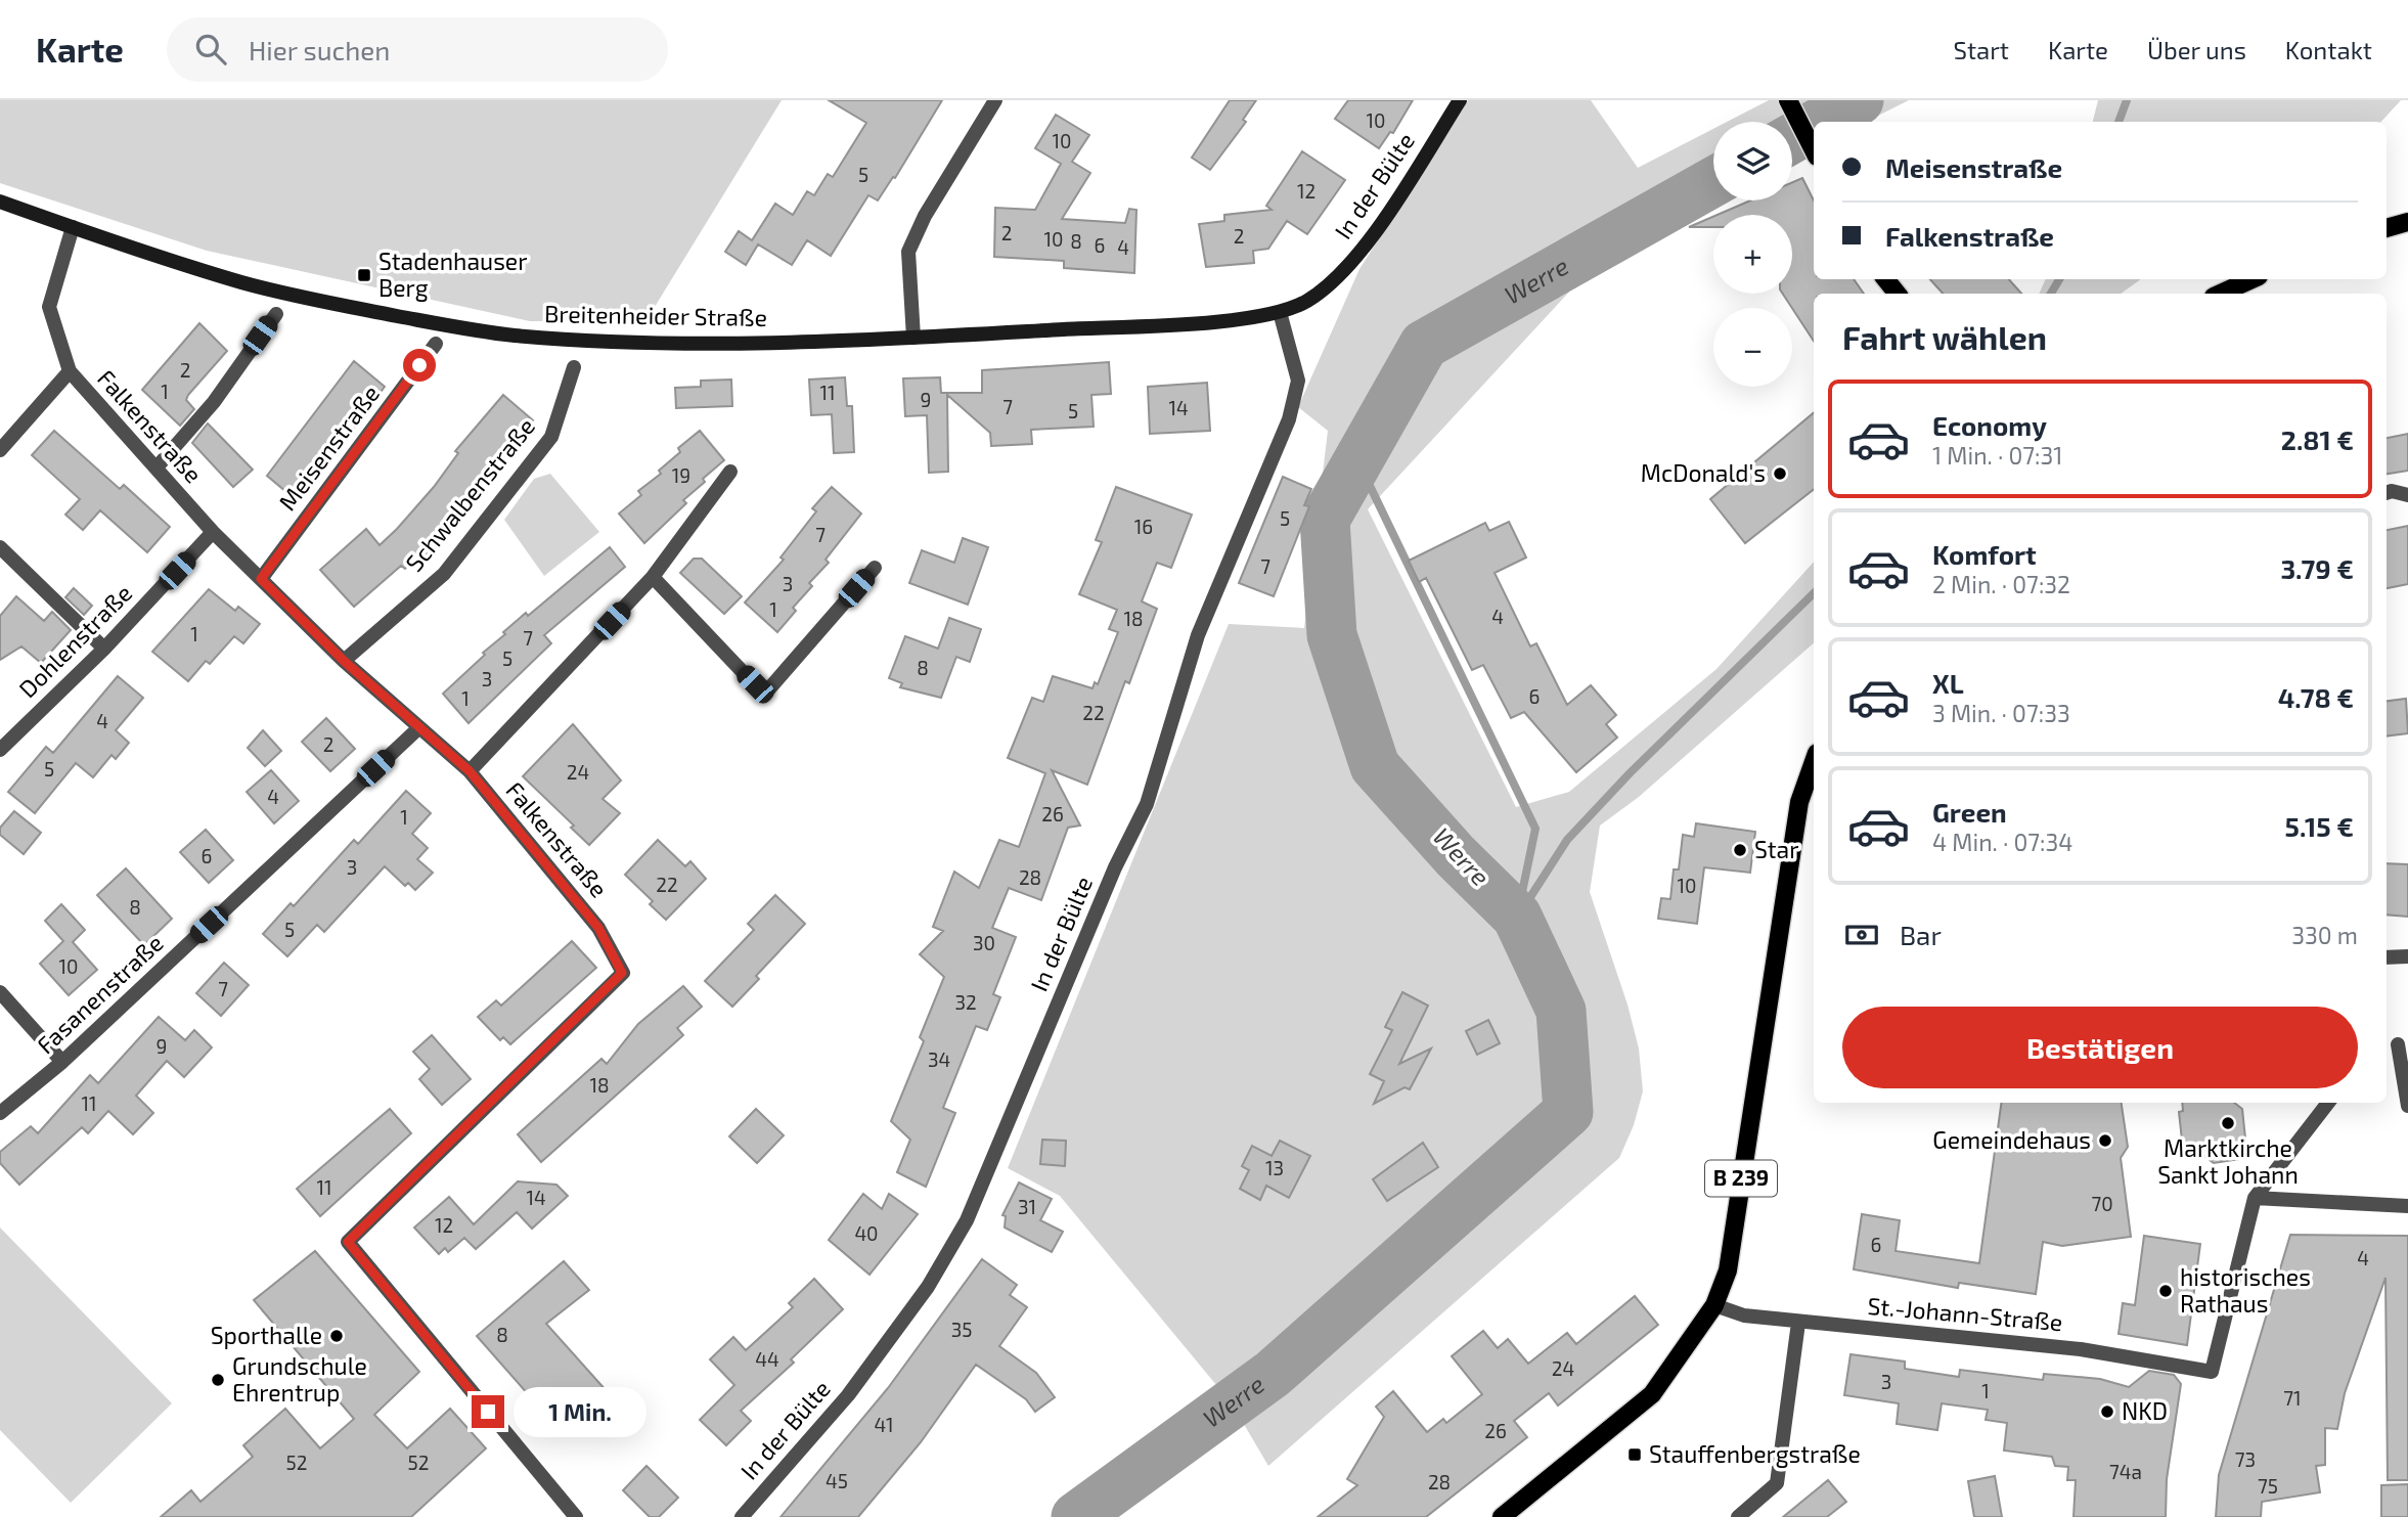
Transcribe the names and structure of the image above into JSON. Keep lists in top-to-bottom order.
{
  "streets": {
    "main road": ["B 239"],
    "street": [
      "In der Bülte",
      "Breitenheider Straße",
      "Falkenstraße",
      "Meisenstraße",
      "Schwalbenstraße",
      "Dohlenstraße",
      "Fasanenstraße",
      "St.-Johann-Straße"
    ]
  },
  "crossings": [
    ["In der Bülte", "Breitenheider Straße"],
    ["Falkenstraße", "Meisenstraße"],
    ["Falkenstraße", "Schwalbenstraße"],
    ["Falkenstraße", "Dohlenstraße"],
    ["Falkenstraße", "Fasanenstraße"],
    ["B 239", "St.-Johann-Straße"]
  ],
  "water": ["Werre"],
  "places": {
    "transit": ["Stadenhauser Berg", "Stauffenbergstraße"],
    "other": [
      "McDonald's",
      "Star",
      "Marktkirche Sankt Johann",
      "Gemeindehaus",
      "historisches Rathaus",
      "Sporthalle",
      "Grundschule Ehrentrup",
      "NKD"
    ]
  },
  "house_numbers": [
    "10",
    "10",
    "5",
    "12",
    "2",
    "2",
    "10",
    "8",
    "6",
    "4",
    "2",
    "1",
    "11",
    "9",
    "7",
    "14",
    "5",
    "19",
    "5",
    "16",
    "7",
    "7",
    "3",
    "1",
    "4",
    "18",
    "1",
    "7",
    "5",
    "8",
    "3",
    "6",
    "1",
    "22",
    "4",
    "2",
    "5",
    "24",
    "4",
    "26",
    "1",
    "6",
    "3",
    "28",
    "22",
    "10",
    "8",
    "5",
    "30",
    "10",
    "7",
    "32",
    "9",
    "34",
    "18",
    "11",
    "13",
    "11",
    "14",
    "70",
    "31",
    "12",
    "40",
    "6",
    "4",
    "35",
    "8",
    "44",
    "24",
    "3",
    "1",
    "71",
    "41",
    "26",
    "73",
    "52",
    "52",
    "74a",
    "45",
    "28",
    "75"
  ],
  "page": {
    "header": "Karte",
    "search": "Hier suchen",
    "nav": [
      "Start",
      "Karte",
      "Über uns",
      "Kontakt"
    ],
    "map_buttons": ["+", "−"],
    "banner": ["Meisenstraße", "Falkenstraße"],
    "heading": "Fahrt wählen",
    "list": [
      {
        "name": "Economy",
        "note": "1 Min. · 07:31",
        "value": "2.81 €"
      },
      {
        "name": "Komfort",
        "note": "2 Min. · 07:32",
        "value": "3.79 €"
      },
      {
        "name": "XL",
        "note": "3 Min. · 07:33",
        "value": "4.78 €"
      },
      {
        "name": "Green",
        "note": "4 Min. · 07:34",
        "value": "5.15 €"
      }
    ],
    "pay": ["Bar", "330 m"],
    "buttons": "Bestätigen",
    "bubble": "1 Min."
  }
}
